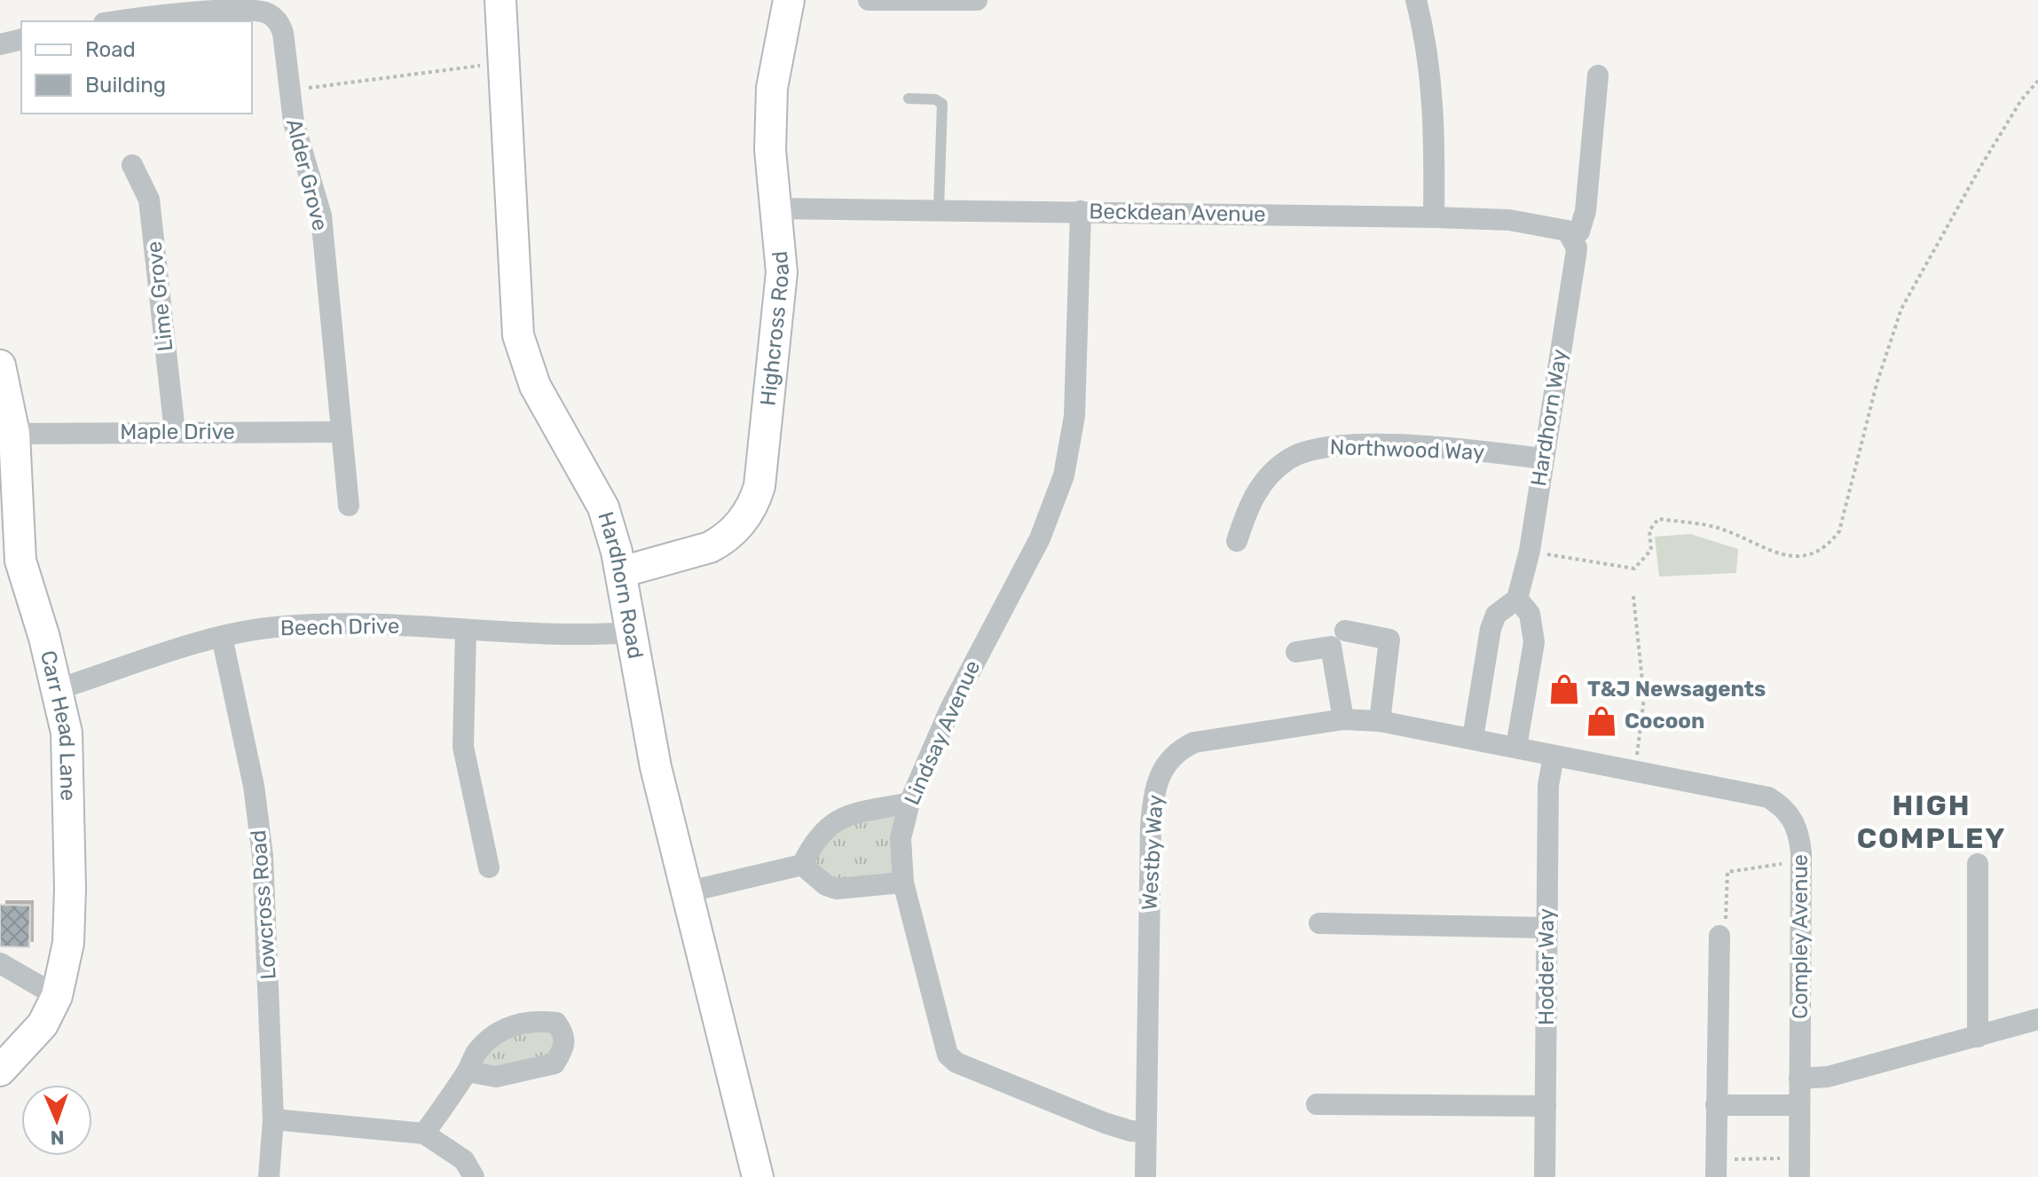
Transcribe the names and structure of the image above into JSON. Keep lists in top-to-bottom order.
{
  "streets": {
    "street": [
      "Alder Grove",
      "Beckdean Avenue",
      "Lime Grove",
      "Highcross Road",
      "Hardhorn Way",
      "Maple Drive",
      "Northwood Way",
      "Hardhorn Road",
      "Beech Drive",
      "Carr Head Lane",
      "Lindsay Avenue",
      "Westby Way",
      "Lowcross Road",
      "Compley Avenue",
      "Hodder Way"
    ]
  },
  "crossings": [
    ["Alder Grove", "Maple Drive"],
    ["Beckdean Avenue", "Highcross Road"],
    ["Beckdean Avenue", "Hardhorn Way"],
    ["Beckdean Avenue", "Lindsay Avenue"],
    ["Lime Grove", "Maple Drive"],
    ["Highcross Road", "Hardhorn Road"],
    ["Hardhorn Way", "Northwood Way"],
    ["Maple Drive", "Carr Head Lane"],
    ["Hardhorn Road", "Beech Drive"],
    ["Beech Drive", "Carr Head Lane"],
    ["Beech Drive", "Lowcross Road"],
    ["Lindsay Avenue", "Westby Way"],
    ["Westby Way", "Compley Avenue"],
    ["Compley Avenue", "Hodder Way"]
  ],
  "districts": ["HIGH COMPLEY"],
  "places": {
    "shop": ["T&J Newsagents", "Cocoon"]
  },
  "legend": ["Road", "Building"],
  "north": "bottom"
}
